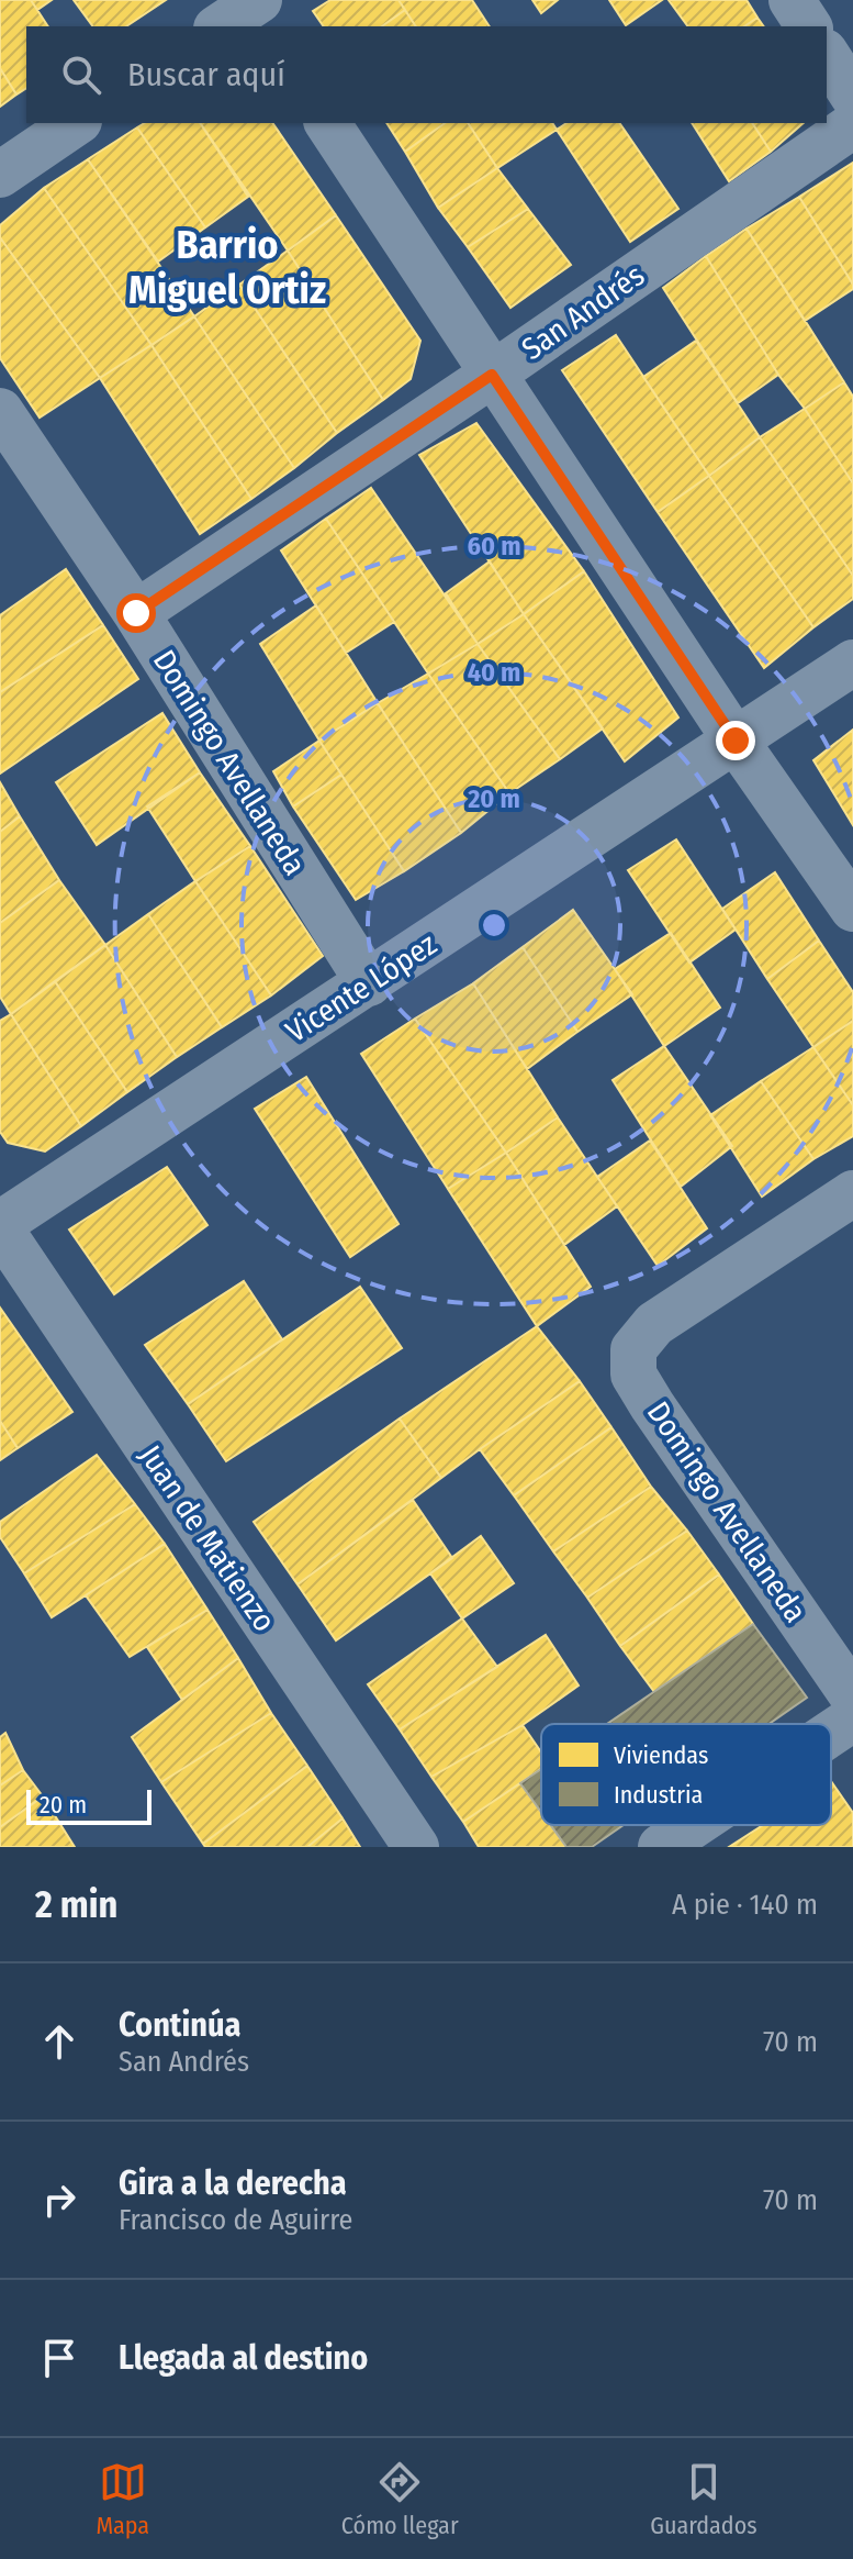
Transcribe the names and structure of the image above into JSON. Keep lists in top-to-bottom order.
{
  "streets": {
    "street": [
      "San Andrés",
      "Domingo Avellaneda",
      "Vicente López",
      "Juan de Matienzo"
    ]
  },
  "crossings": [
    ["San Andrés", "Domingo Avellaneda"],
    ["Domingo Avellaneda", "Vicente López"],
    ["Vicente López", "Juan de Matienzo"]
  ],
  "districts": ["Barrio Miguel Ortiz"],
  "legend": ["Viviendas", "Industria"],
  "scale_bar": "20 m",
  "page": {
    "search": "Buscar aquí",
    "scale": "20 m",
    "heading": ["2 min", "A pie · 140 m"],
    "list": [
      ["Continúa", "San Andrés", "70 m"],
      ["Gira a la derecha", "Francisco de Aguirre", "70 m"],
      "Llegada al destino"
    ],
    "nav": ["Mapa", "Cómo llegar", "Guardados"]
  },
  "rings": ["60 m", "40 m", "20 m"]
}
